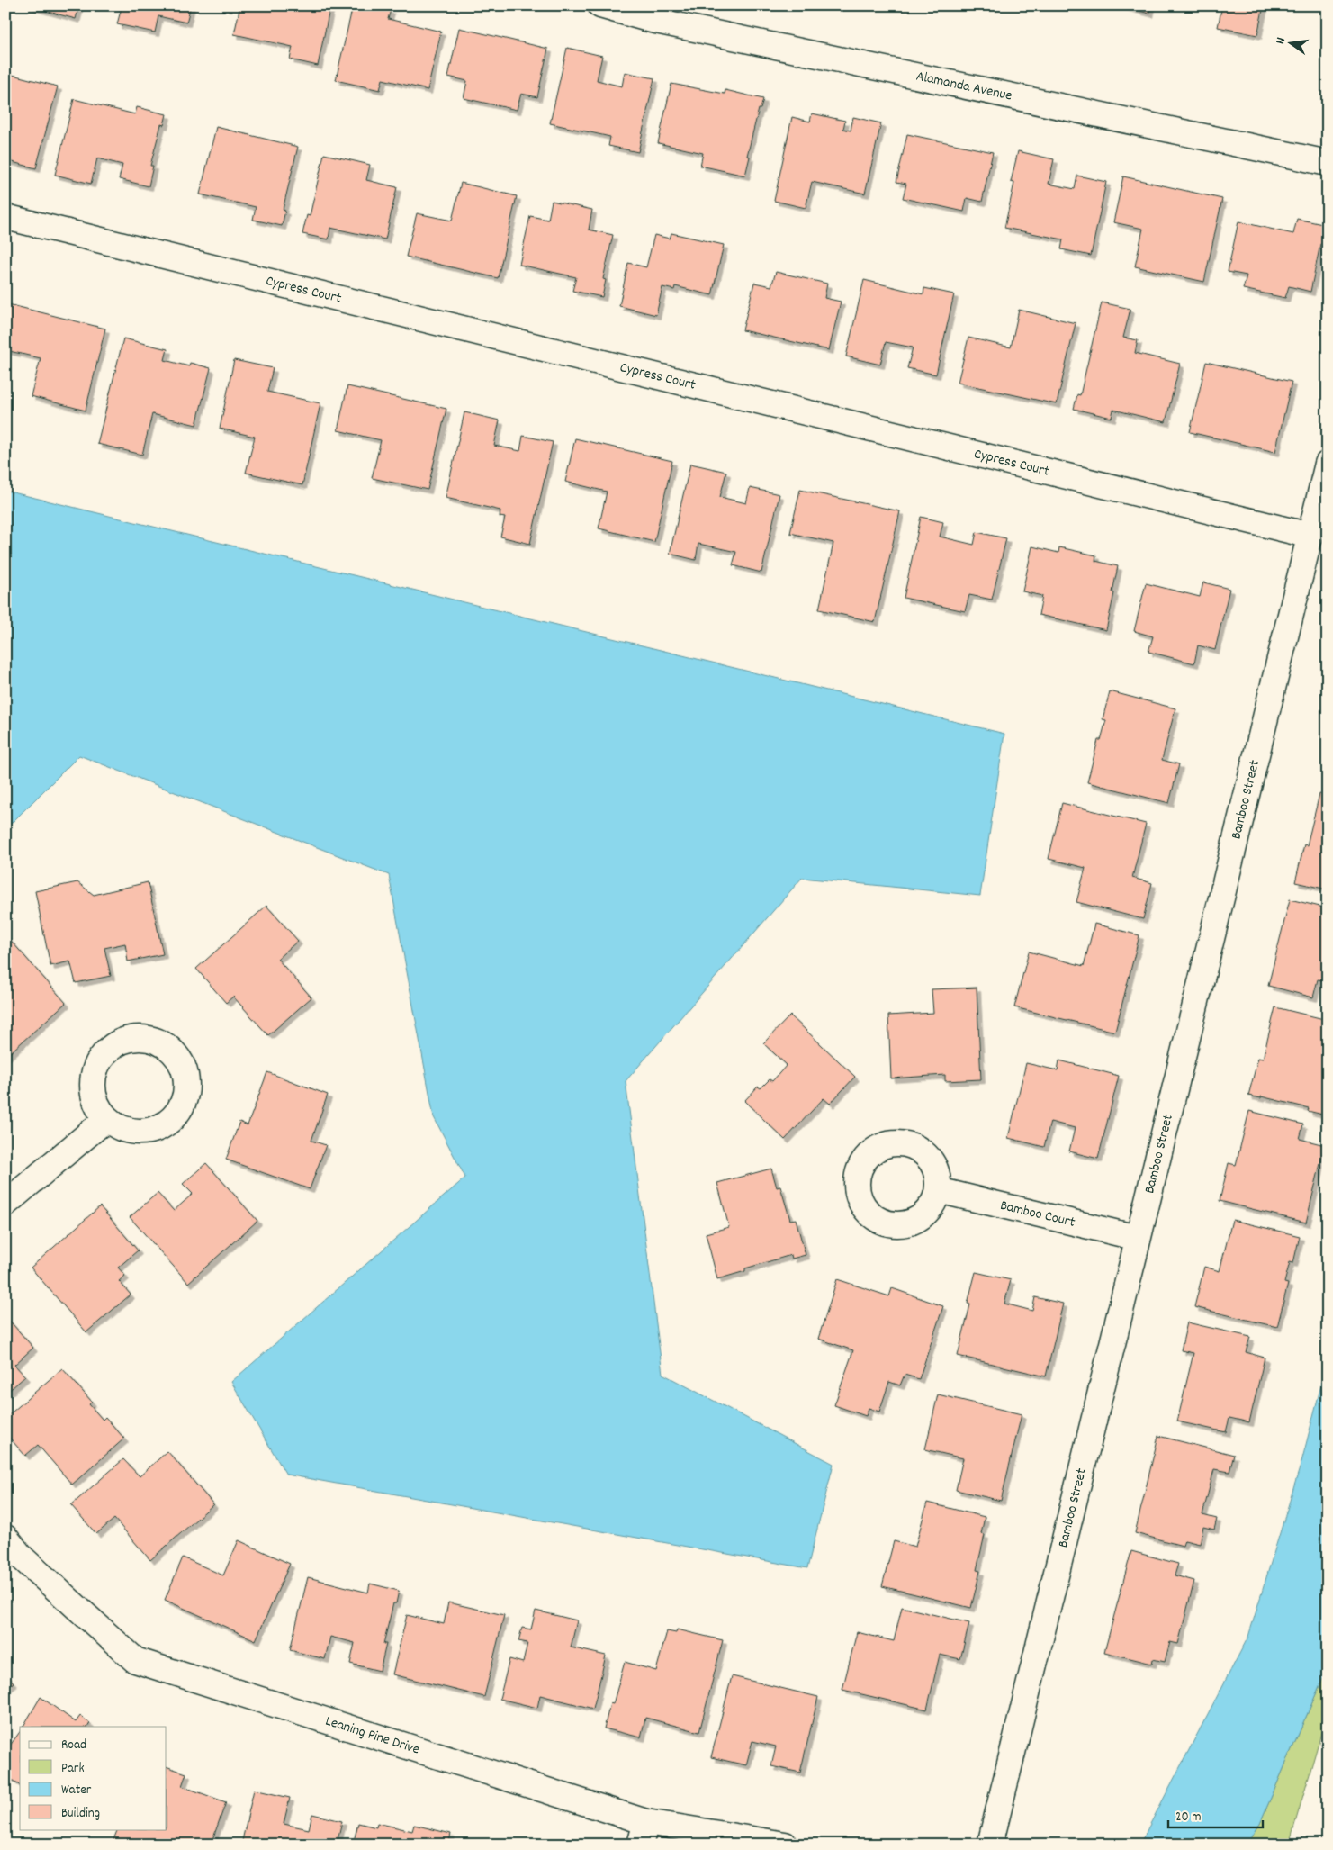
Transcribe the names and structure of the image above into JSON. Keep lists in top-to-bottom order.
{
  "streets": {
    "street": [
      "Alamanda Avenue",
      "Cypress Court",
      "Bamboo Street",
      "Bamboo Court",
      "Leaning Pine Drive"
    ]
  },
  "crossings": [
    ["Cypress Court", "Bamboo Street"],
    ["Bamboo Street", "Bamboo Court"]
  ],
  "legend": [
    "Road",
    "Park",
    "Water",
    "Building"
  ],
  "scale_bar": "20 m",
  "north": "left"
}
